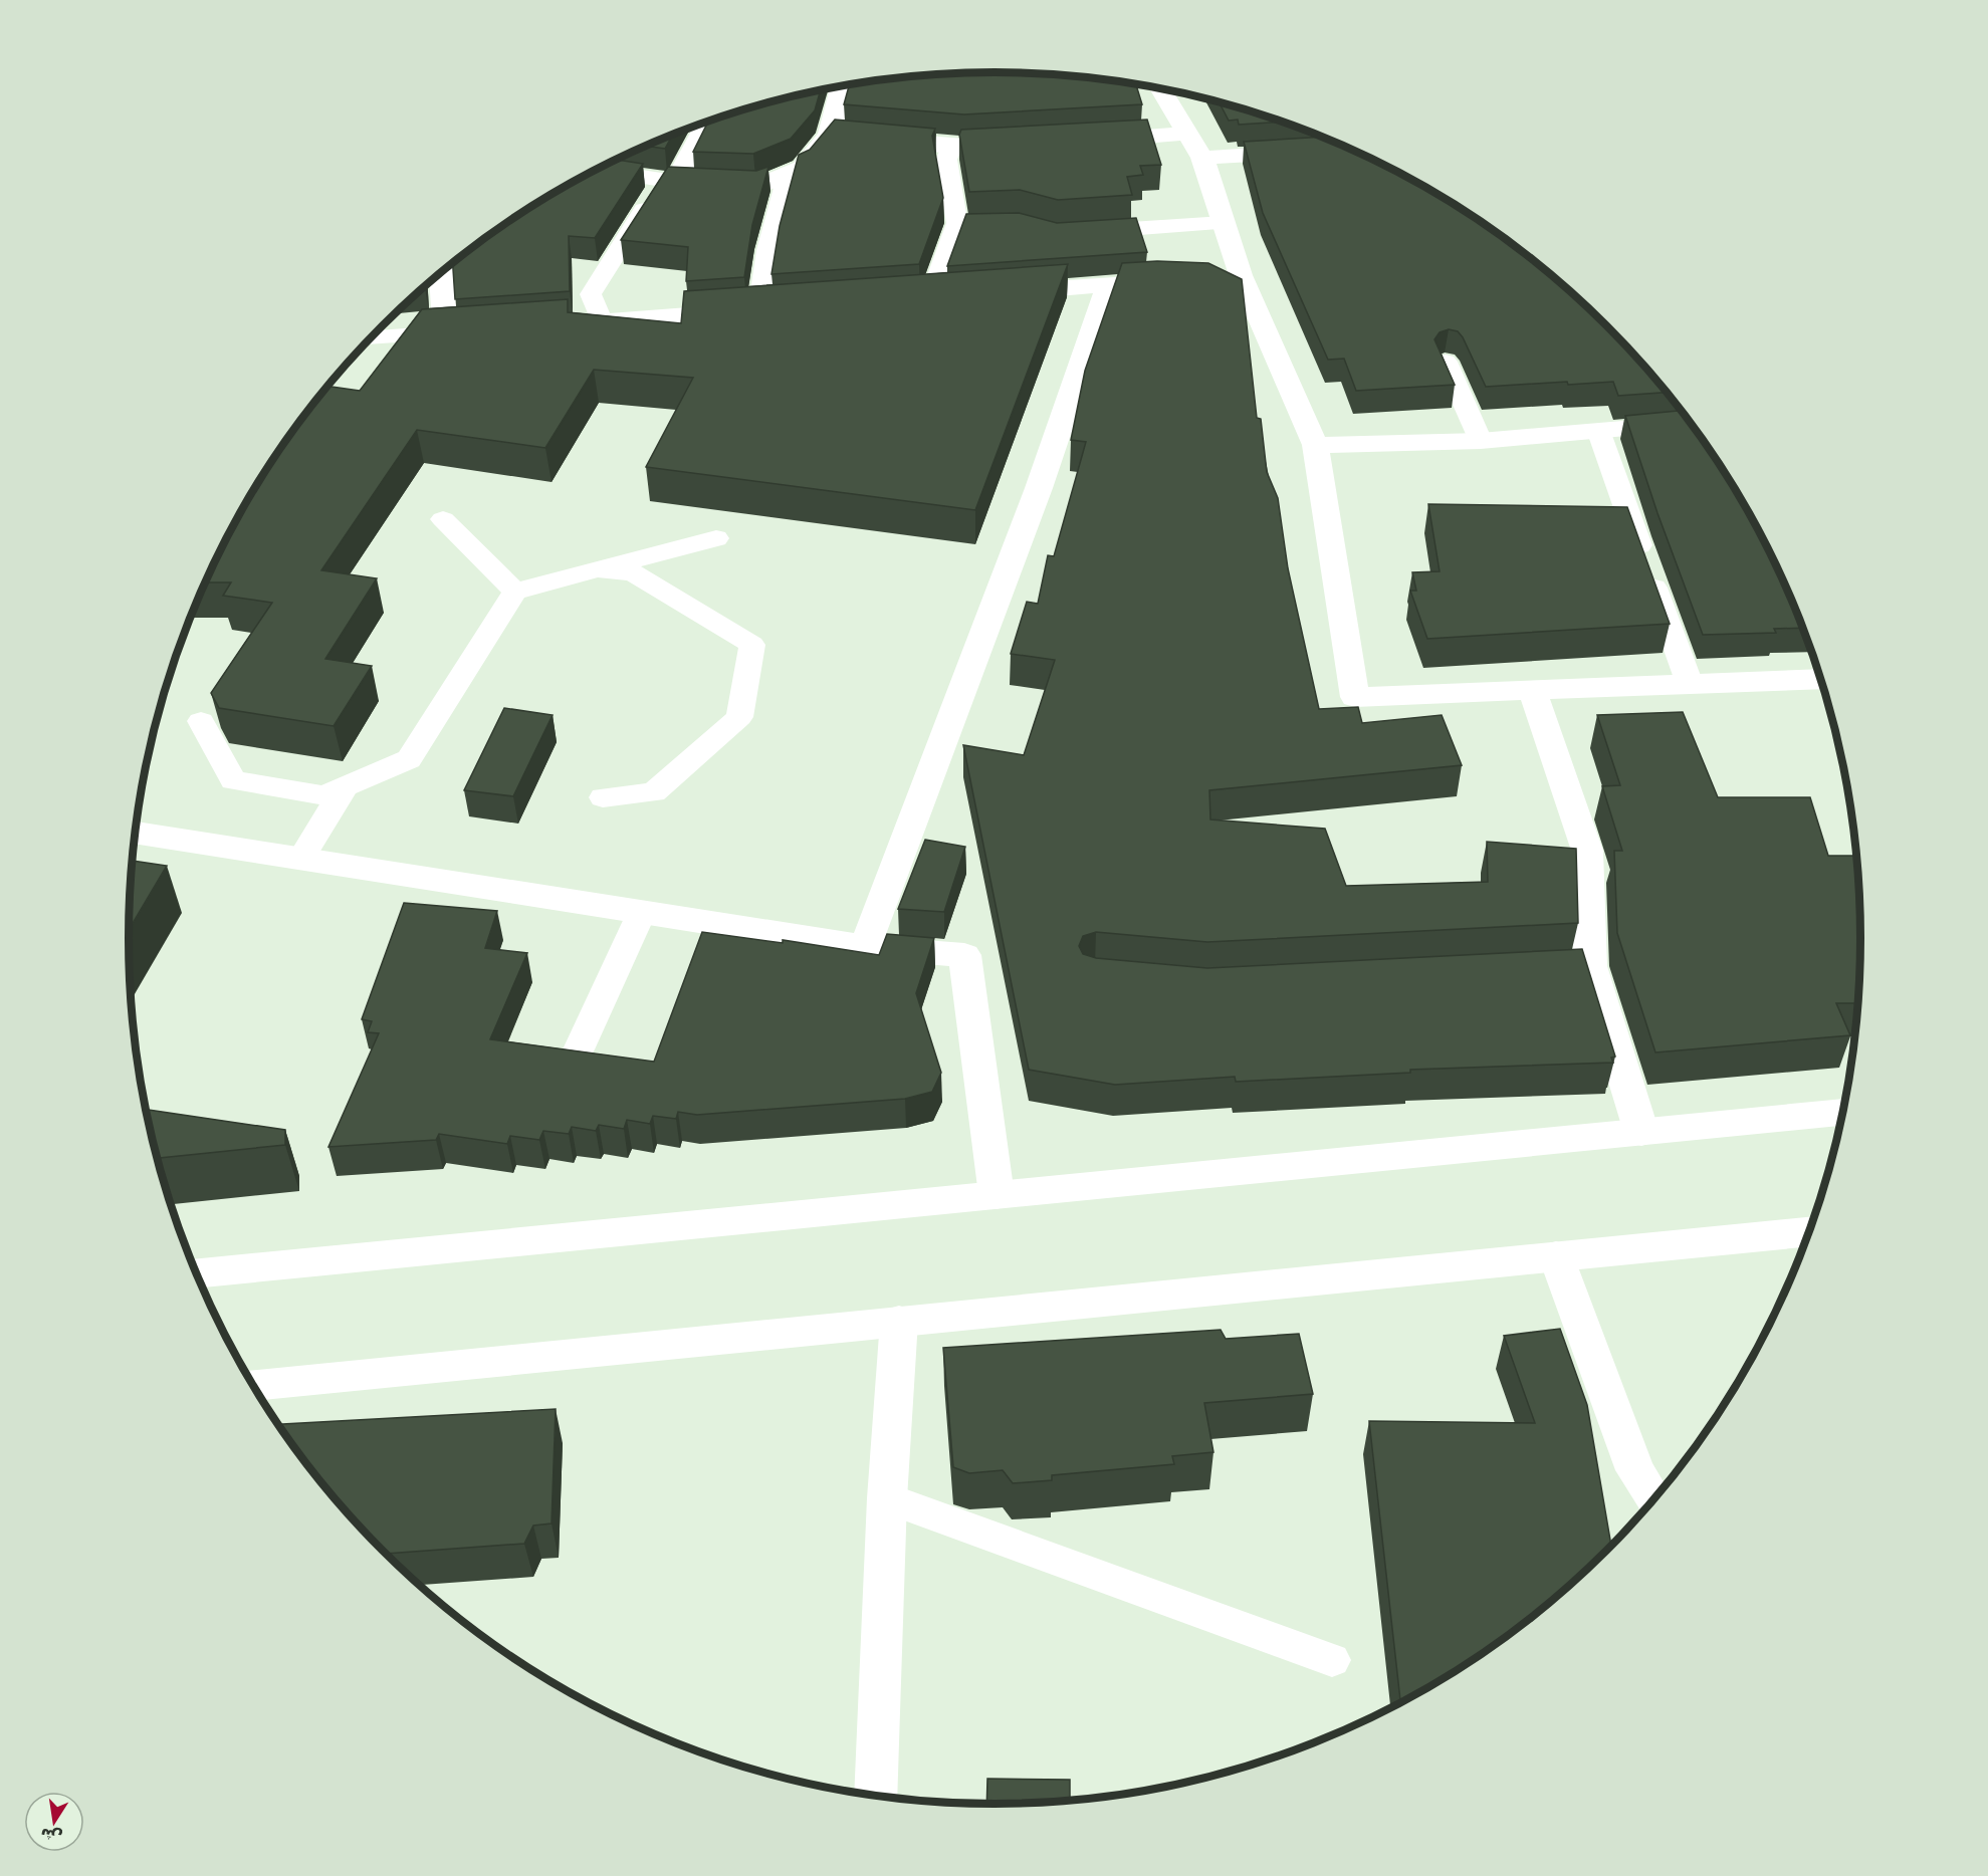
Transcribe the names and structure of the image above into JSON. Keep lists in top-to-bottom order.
{
  "north": "bottom"
}
